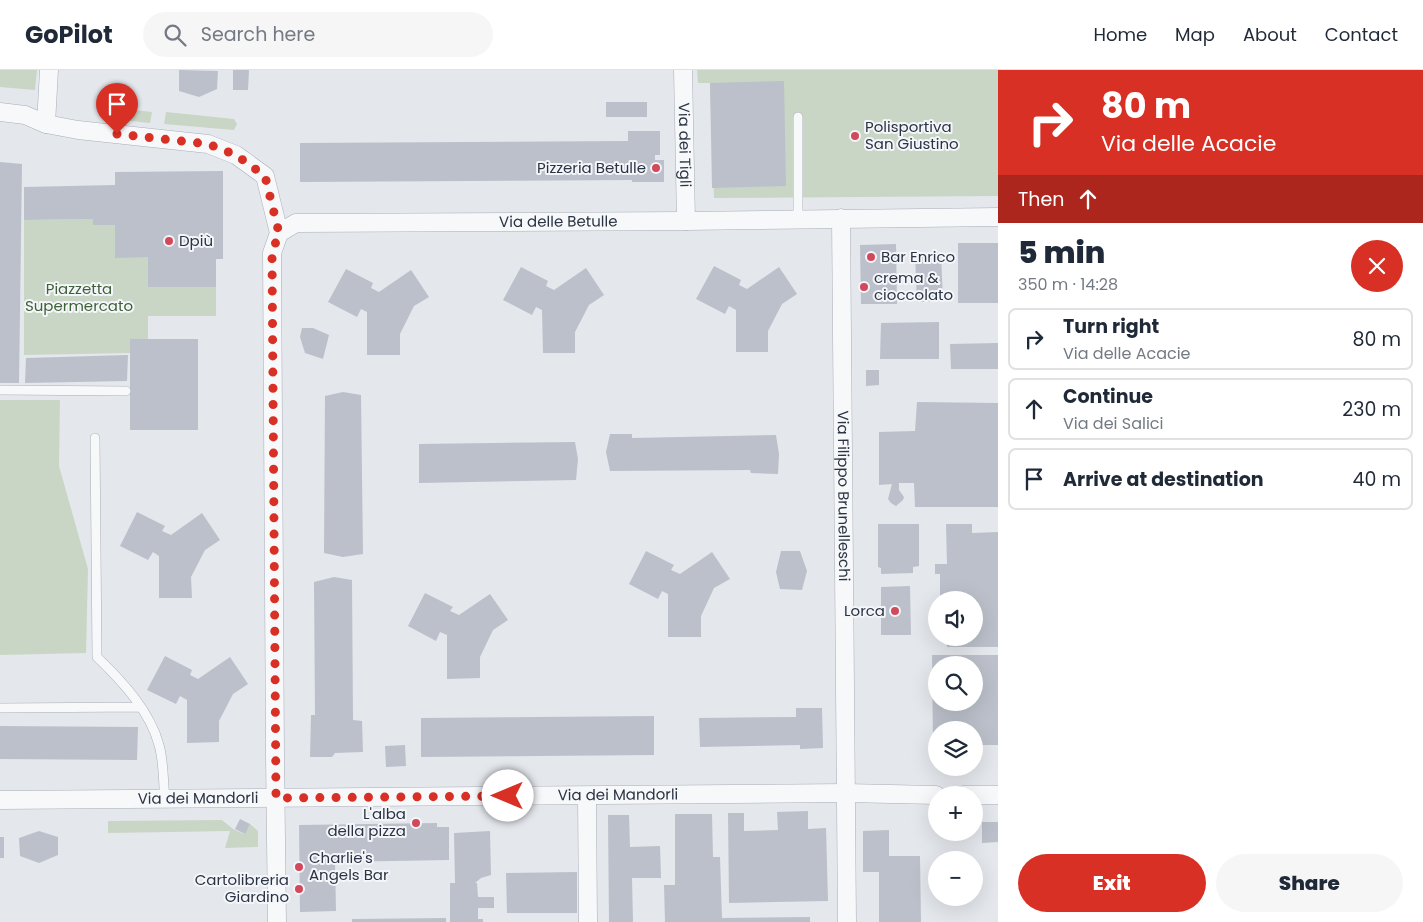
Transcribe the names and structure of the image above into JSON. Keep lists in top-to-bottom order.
{
  "streets": {
    "street": [
      "Via dei Tigli",
      "Via delle Betulle",
      "Via Filippo Brunelleschi",
      "Via dei Mandorli"
    ]
  },
  "crossings": [
    ["Via dei Tigli", "Via delle Betulle"],
    ["Via delle Betulle", "Via Filippo Brunelleschi"],
    ["Via Filippo Brunelleschi", "Via dei Mandorli"]
  ],
  "parks": ["Piazzetta Supermercato"],
  "places": [
    "Polisportiva San Giustino",
    "Pizzeria Betulle",
    "Dpiù",
    "Bar Enrico",
    "crema & cioccolato",
    "Lorca",
    "L'alba della pizza",
    "Charlie's Angels Bar",
    "Cartolibreria Giardino"
  ],
  "page": {
    "header": "GoPilot",
    "search": "Search here",
    "nav": [
      "Home",
      "Map",
      "About",
      "Contact"
    ],
    "turn": ["80 m", "Via delle Acacie"],
    "then": "Then",
    "heading": ["5 min", "350 m · 14:28"],
    "list": [
      {
        "name": "Turn right",
        "note": "Via delle Acacie",
        "value": "80 m"
      },
      {
        "name": "Continue",
        "note": "Via dei Salici",
        "value": "230 m"
      },
      {
        "name": "Arrive at destination",
        "value": "40 m"
      }
    ],
    "map_buttons": ["+", "−"],
    "buttons": ["Exit", "Share"]
  }
}
